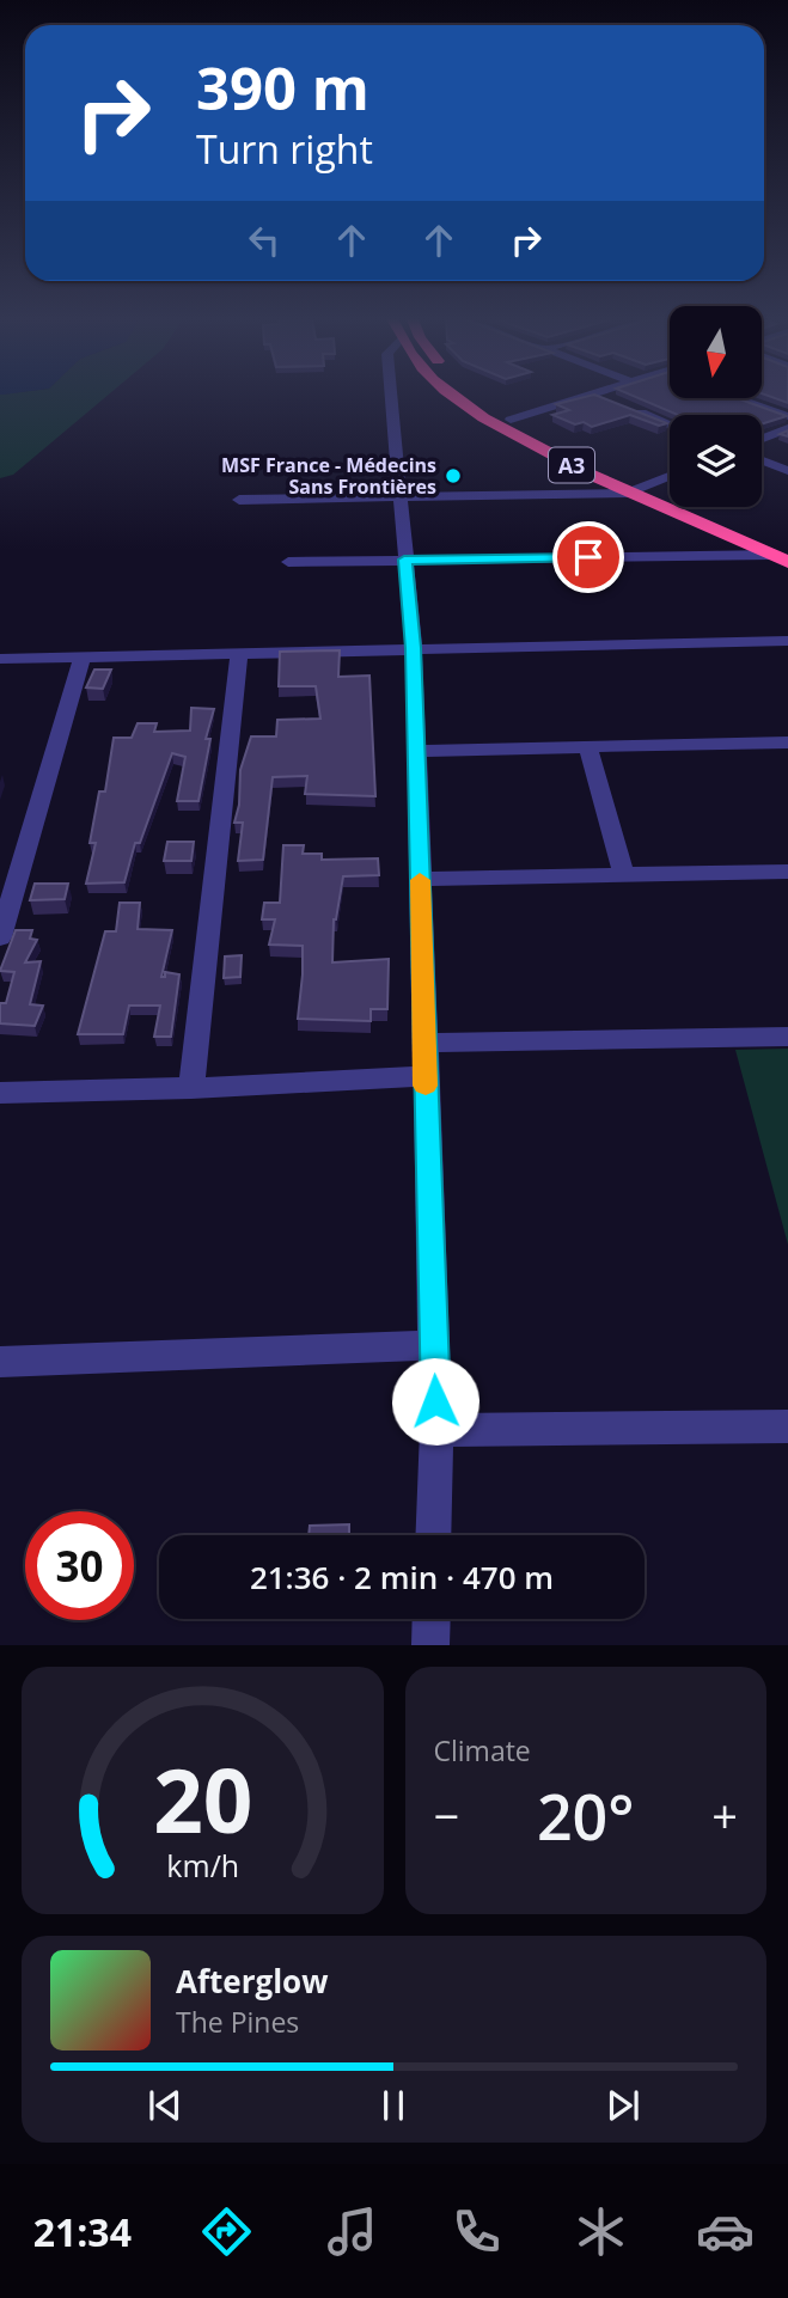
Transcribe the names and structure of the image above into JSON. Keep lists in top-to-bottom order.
{
  "streets": {
    "highway": ["A3"]
  },
  "places": ["MSF France - Médecins Sans Frontières"],
  "north": "bottom",
  "page": {
    "turn": ["390 m", "Turn right"],
    "limit": "30",
    "trip": "21:36 · 2 min · 470 m",
    "tile": "Climate",
    "heat": ["−", "20°", "+"],
    "song": ["Afterglow", "The Pines"],
    "tabs": "21:34",
    "gauge": ["20", "km/h"]
  }
}
